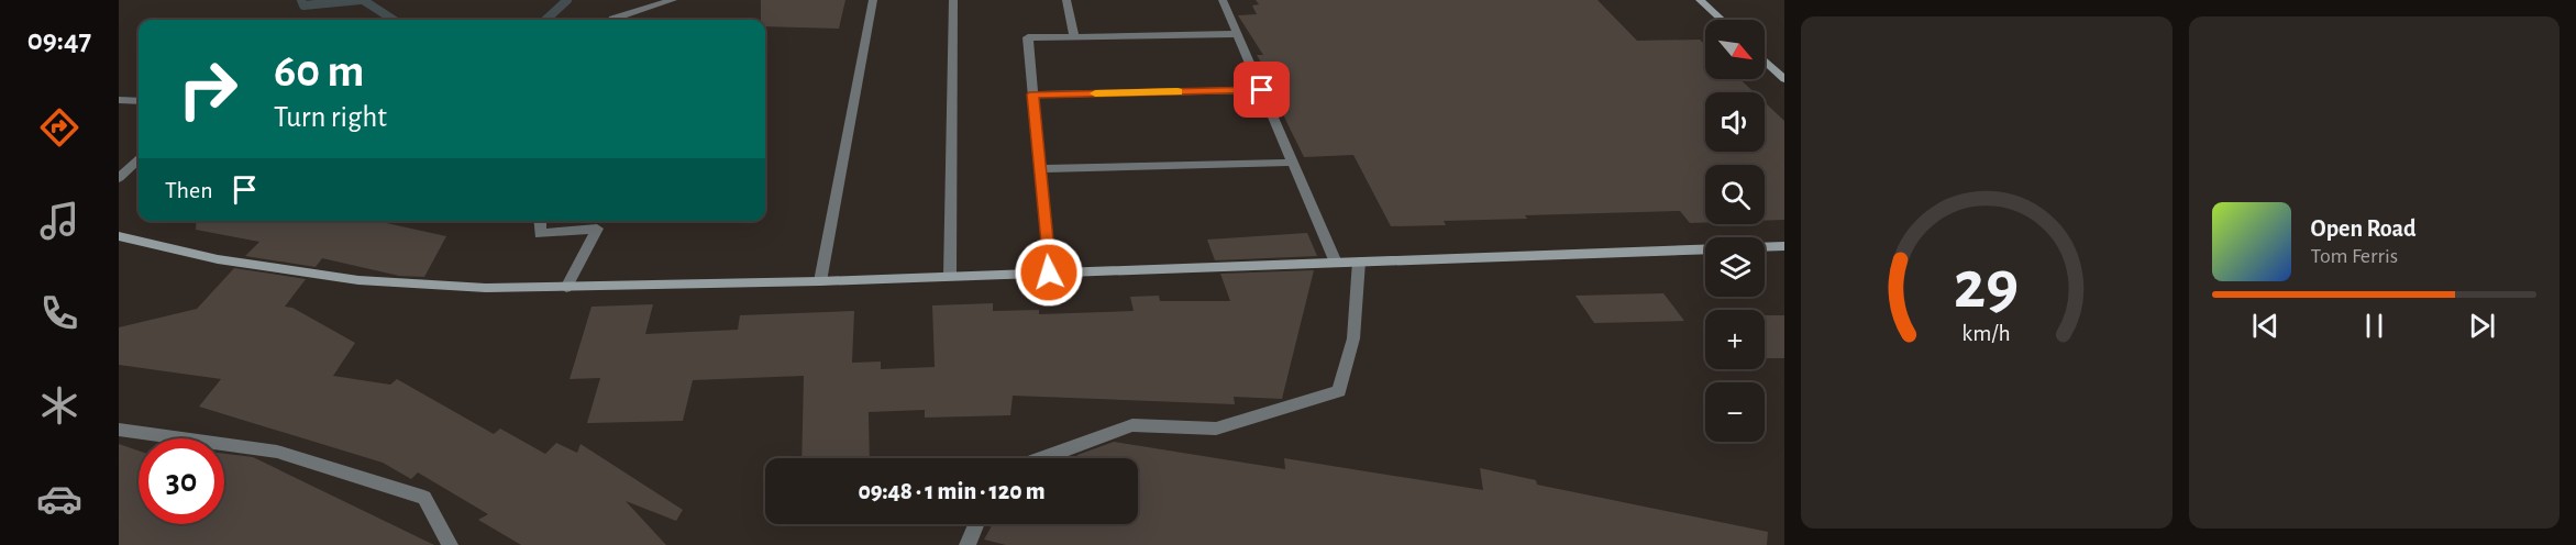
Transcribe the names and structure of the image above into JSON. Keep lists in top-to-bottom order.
{
  "north": "bottom right",
  "page": {
    "tabs": "09:47",
    "map_buttons": ["+", "−"],
    "turn": ["60 m", "Turn right"],
    "then": "Then",
    "song": ["Open Road", "Tom Ferris"],
    "limit": "30",
    "trip": "09:48 · 1 min · 120 m",
    "gauge": ["29", "km/h"]
  }
}
